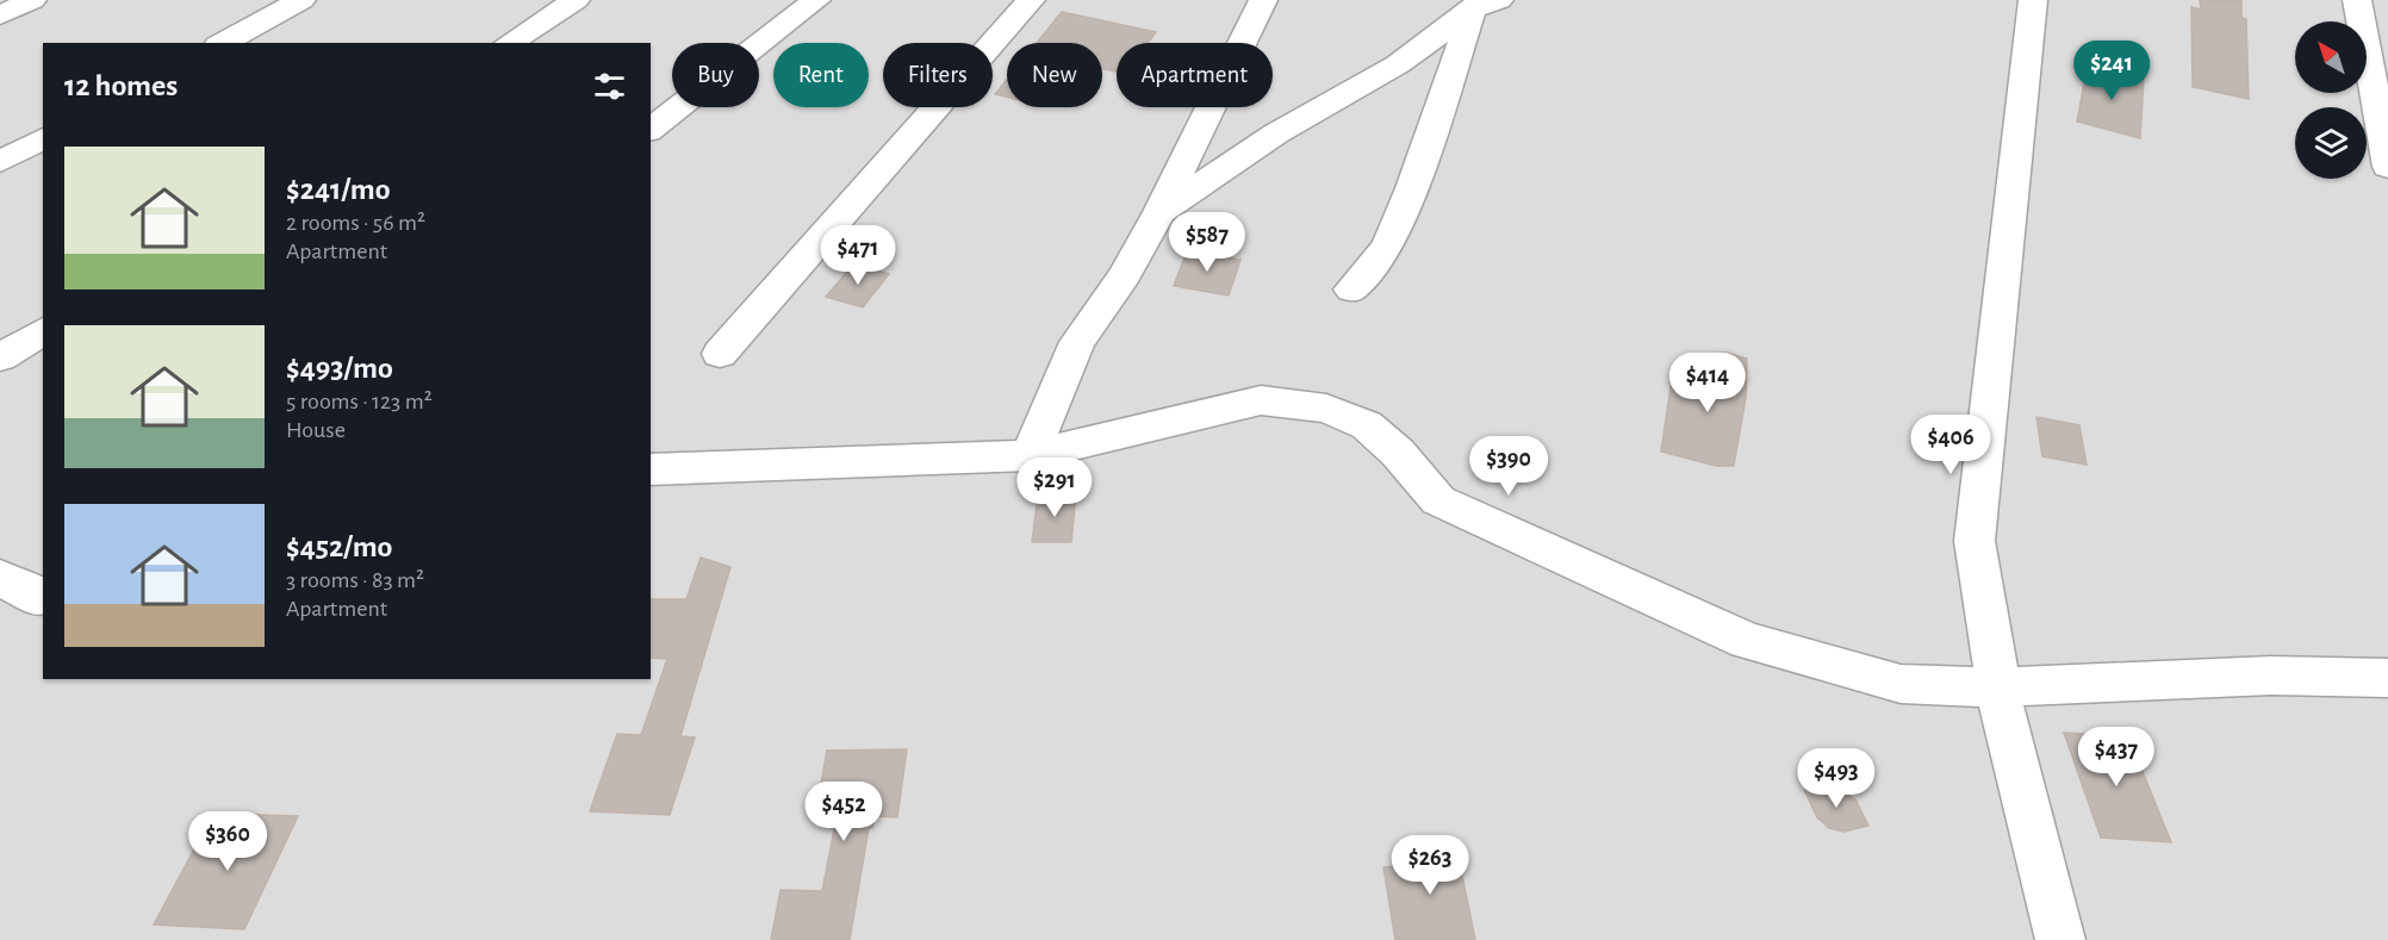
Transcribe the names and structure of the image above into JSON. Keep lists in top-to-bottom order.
{
  "north": "top left",
  "page": {
    "price": [
      "$241",
      "$587",
      "$471",
      "$414",
      "$406",
      "$390",
      "$291",
      "$437",
      "$493",
      "$452",
      "$360",
      "$263"
    ],
    "chip": [
      "Buy",
      "Rent",
      "Filters",
      "New",
      "Apartment"
    ],
    "heading": "12 homes",
    "list": [
      {
        "name": "$241/mo",
        "note": "2 rooms · 56 m² · Apartment"
      },
      {
        "name": "$493/mo",
        "note": "5 rooms · 123 m² · House"
      },
      {
        "name": "$452/mo",
        "note": "3 rooms · 83 m² · Apartment"
      }
    ]
  }
}
